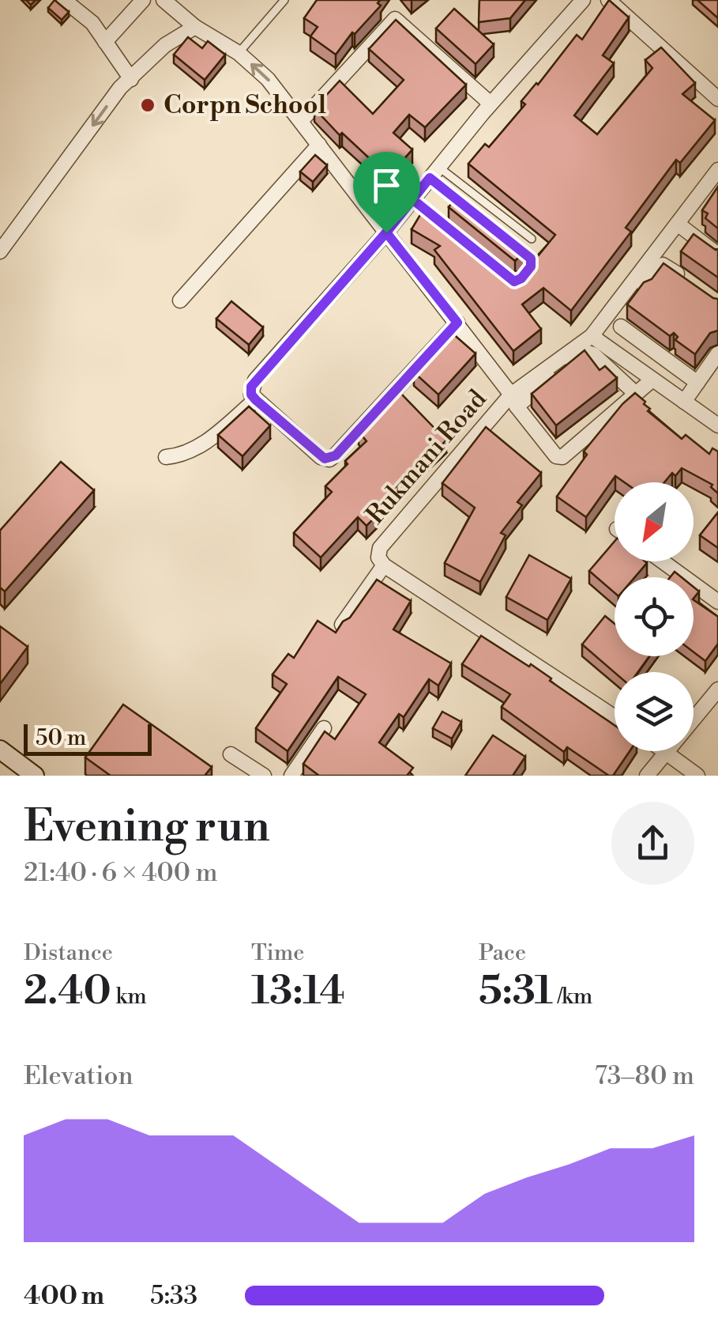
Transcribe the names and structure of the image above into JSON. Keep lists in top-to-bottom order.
{
  "streets": {
    "street": ["Rukmani Road"]
  },
  "places": ["Corpn School"],
  "scale_bar": "50 m",
  "north": "bottom left",
  "page": {
    "scale": "50 m",
    "heading": ["Evening run", "21:40 · 6 × 400 m"],
    "stats": [
      ["Distance", "2.40 km"],
      ["Time", "13:14"],
      ["Pace", "5:31 /km"]
    ],
    "chart": ["Elevation", "73–80 m"],
    "list": [
      {
        "name": "400 m",
        "note": "5:33"
      }
    ]
  }
}
